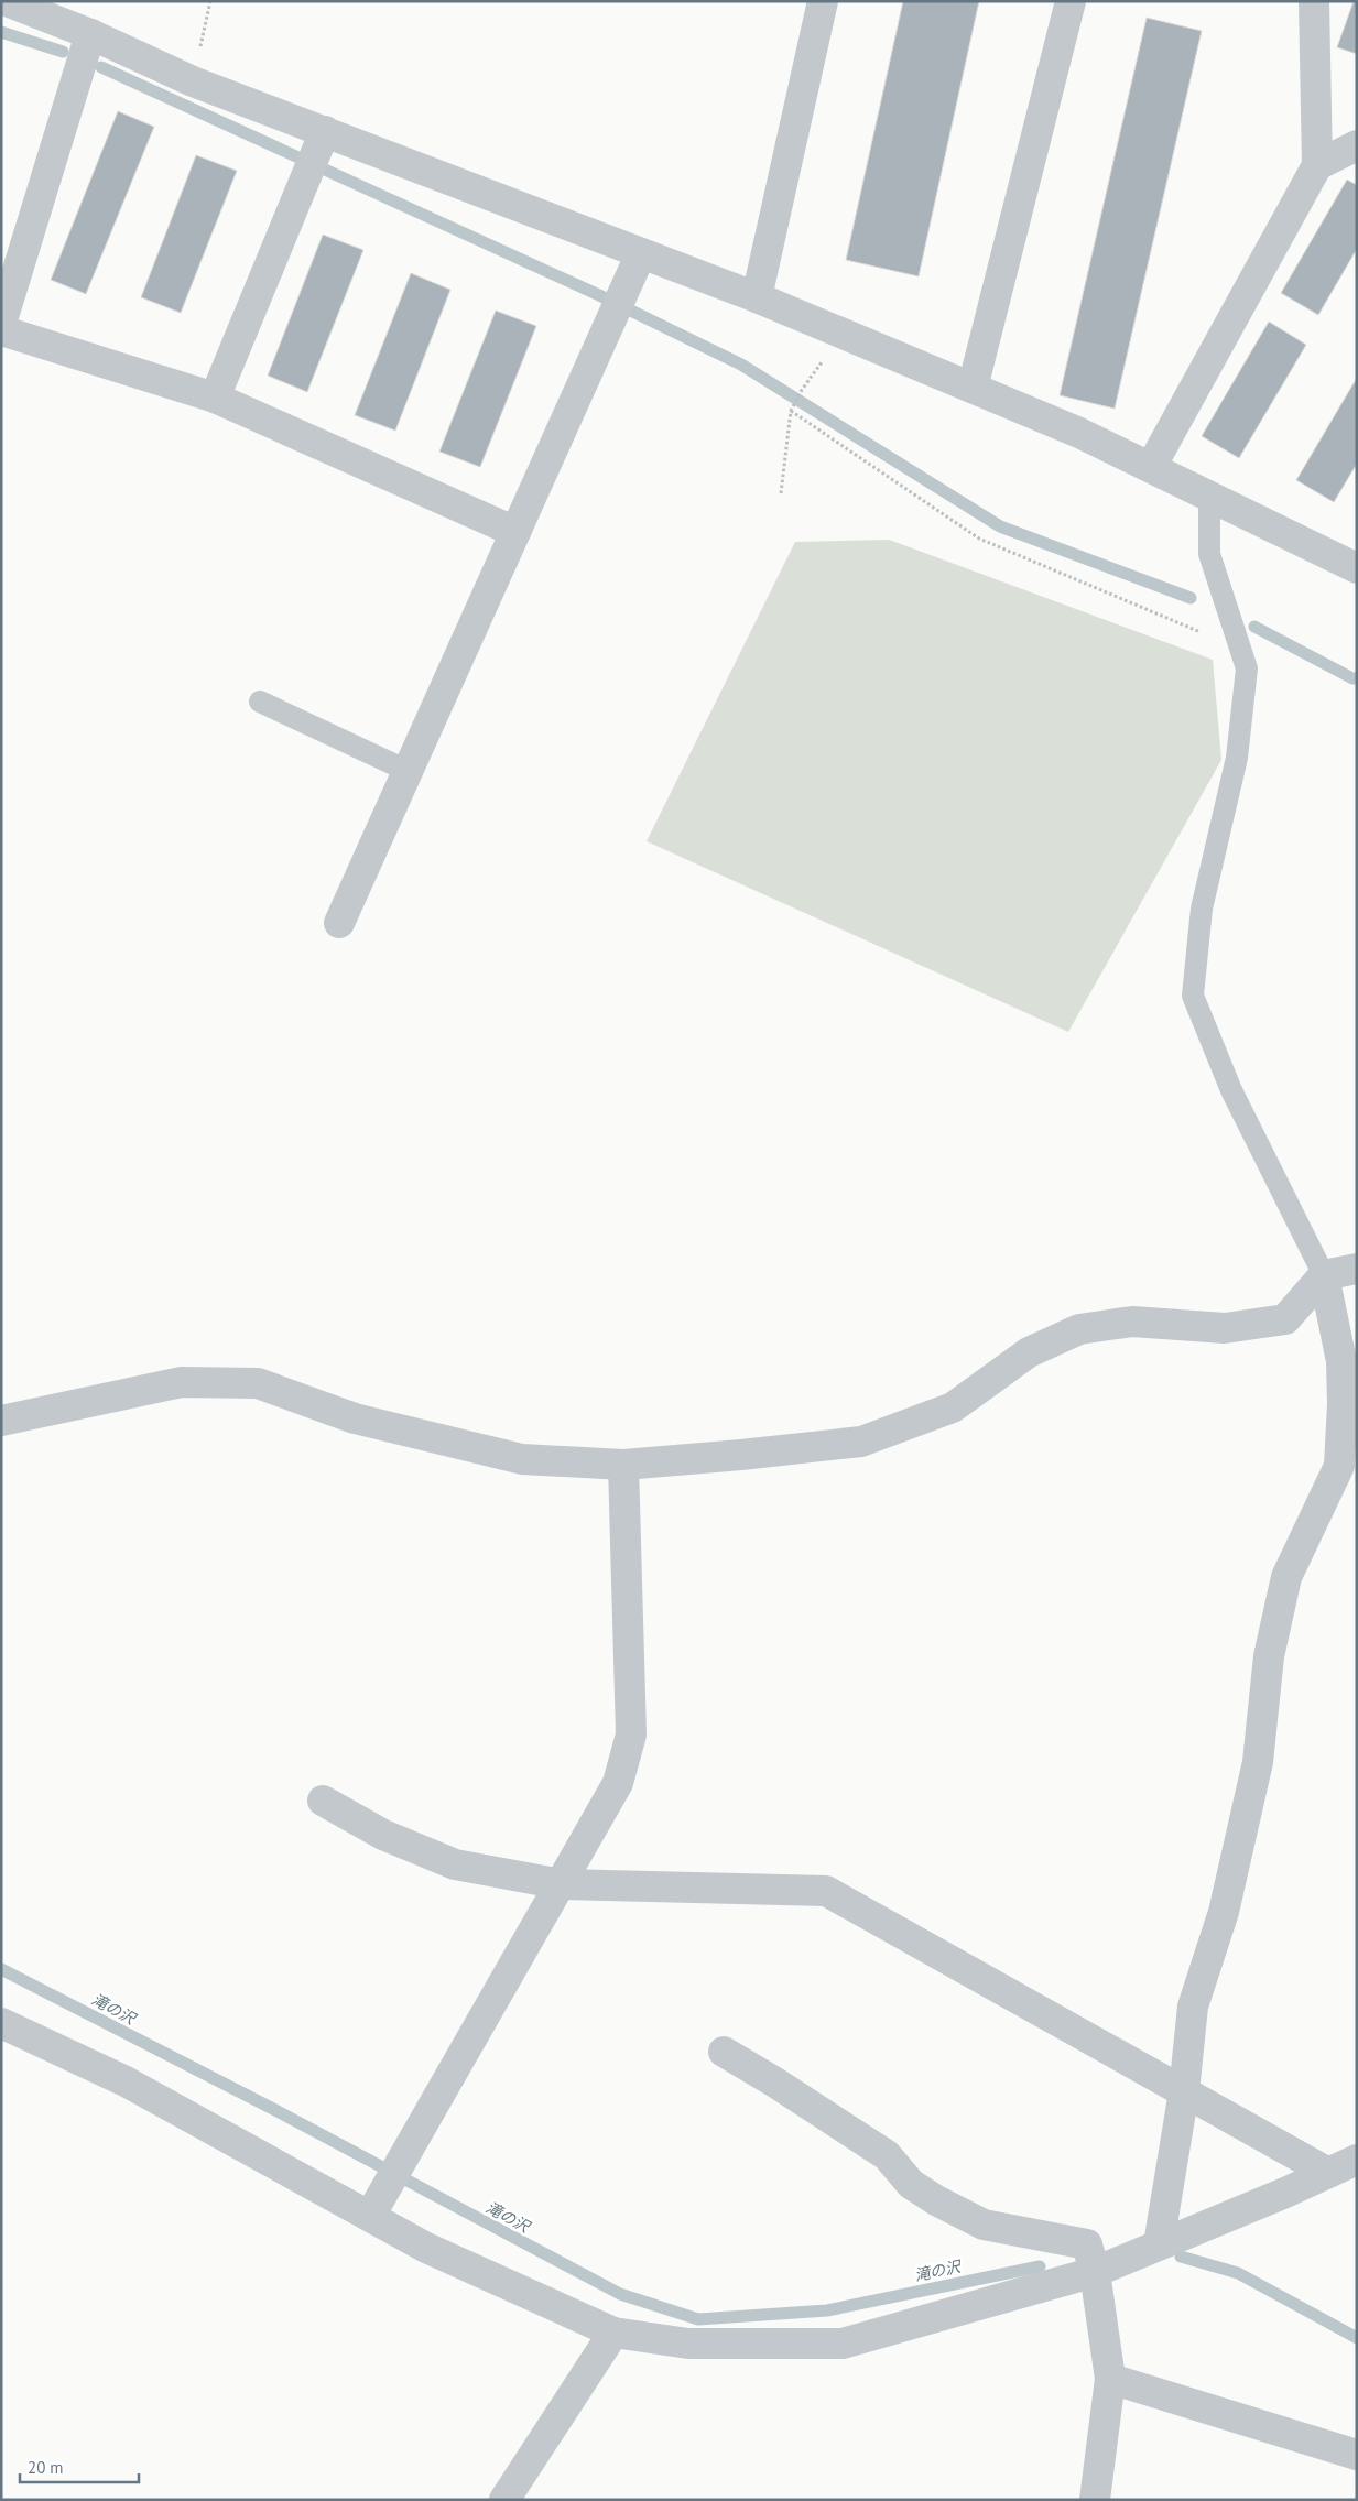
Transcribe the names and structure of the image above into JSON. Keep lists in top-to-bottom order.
{
  "water": ["滝の沢"],
  "scale_bar": "20 m"
}
